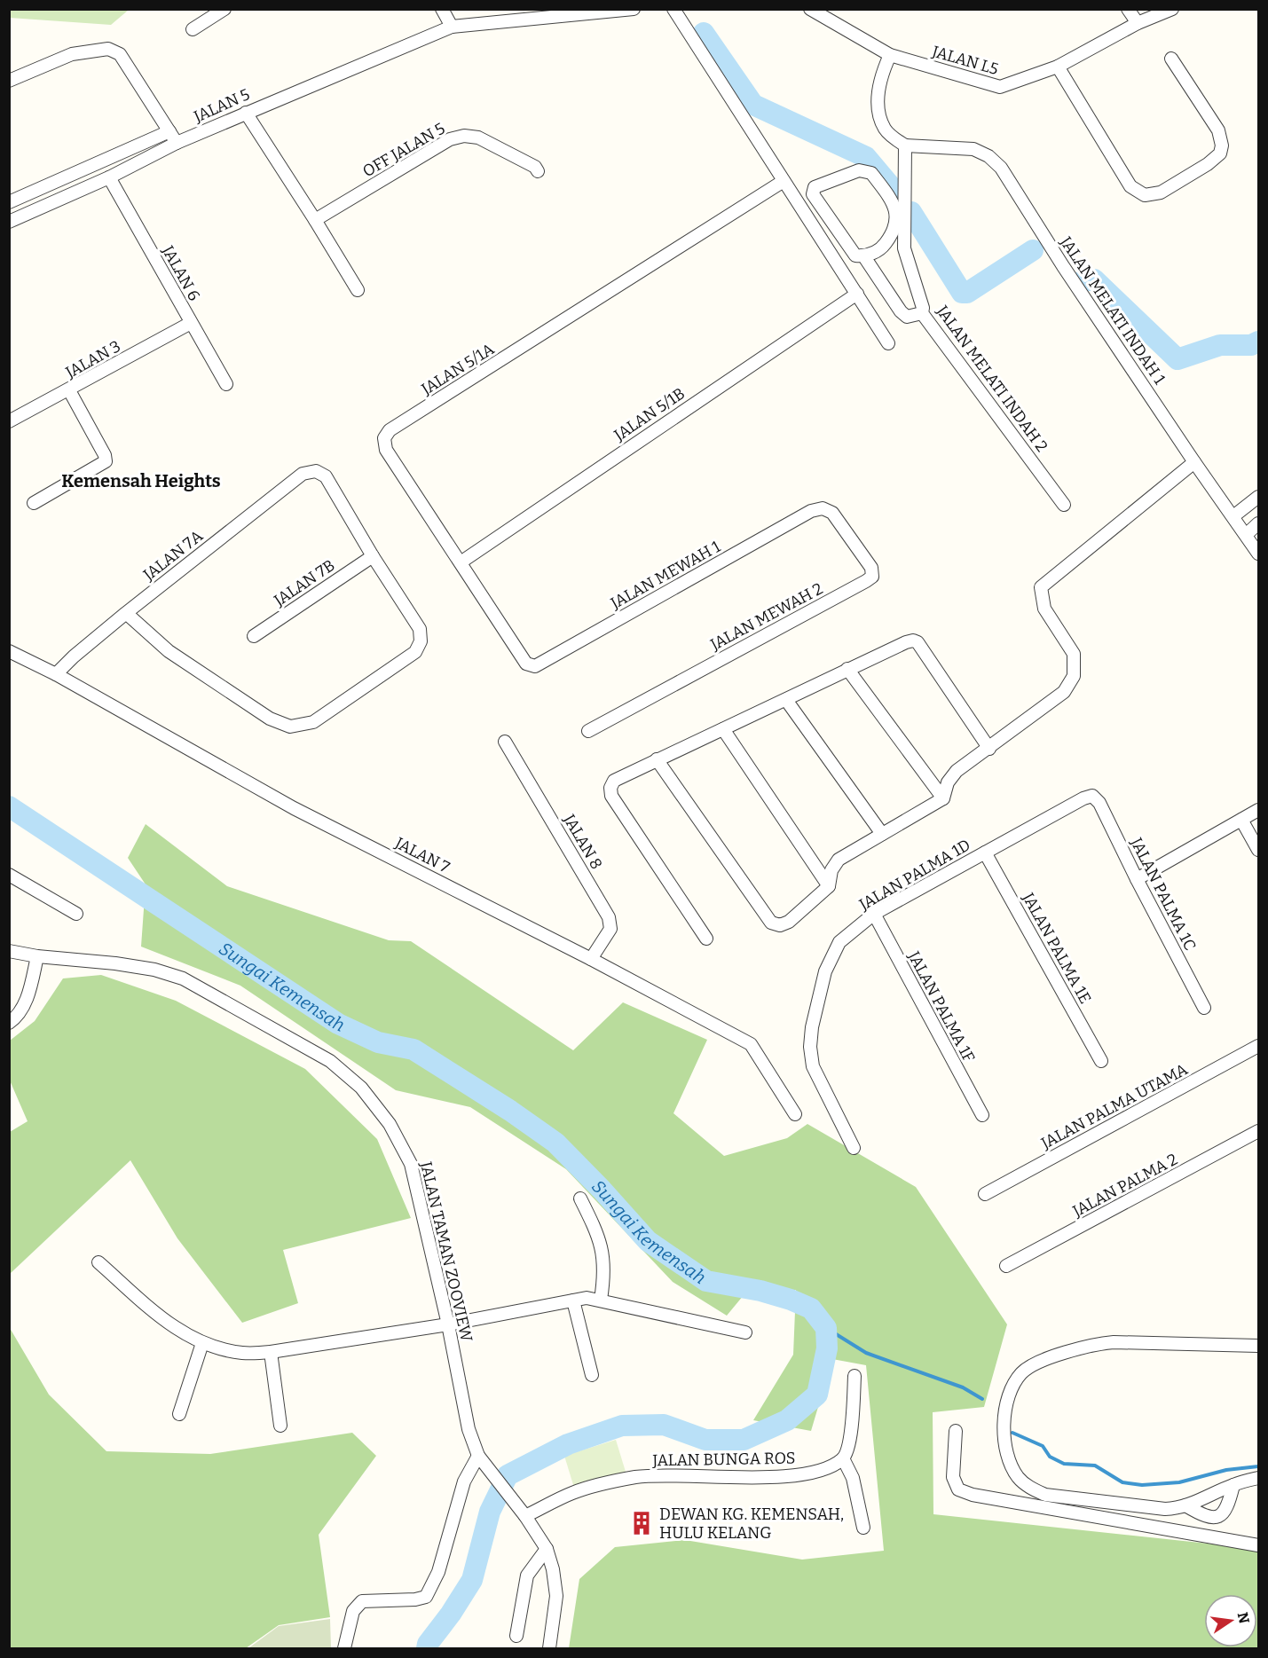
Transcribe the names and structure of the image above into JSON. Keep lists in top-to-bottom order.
{
  "streets": {
    "street": [
      "JALAN L5",
      "JALAN 5",
      "OFF JALAN 5",
      "JALAN 6",
      "JALAN MELATI INDAH 1",
      "JALAN 3",
      "JALAN 5/1A",
      "JALAN MELATI INDAH 2",
      "JALAN 5/1B",
      "JALAN 7A",
      "JALAN MEWAH 1",
      "JALAN 7B",
      "JALAN MEWAH 2",
      "JALAN 8",
      "JALAN 7",
      "JALAN PALMA 1D",
      "JALAN PALMA 1C",
      "JALAN PALMA 1E",
      "JALAN PALMA 1F",
      "JALAN PALMA UTAMA",
      "JALAN PALMA 2",
      "JALAN TAMAN ZOOVIEW",
      "JALAN BUNGA ROS"
    ]
  },
  "crossings": [
    ["JALAN 5", "JALAN 6"],
    ["JALAN 6", "JALAN 3"],
    ["JALAN MELATI INDAH 1", "JALAN MELATI INDAH 2"],
    ["JALAN 5/1A", "JALAN 5/1B"],
    ["JALAN 5/1A", "JALAN MEWAH 1"],
    ["JALAN 7A", "JALAN 7B"],
    ["JALAN 7A", "JALAN 7"],
    ["JALAN MEWAH 1", "JALAN MEWAH 2"],
    ["JALAN 8", "JALAN 7"],
    ["JALAN PALMA 1D", "JALAN PALMA 1C"],
    ["JALAN PALMA 1D", "JALAN PALMA 1E"],
    ["JALAN PALMA 1D", "JALAN PALMA 1F"],
    ["JALAN TAMAN ZOOVIEW", "JALAN BUNGA ROS"]
  ],
  "districts": ["Kemensah Heights"],
  "water": ["Sungai Kemensah"],
  "places": {
    "building": ["DEWAN KG. KEMENSAH, HULU KELANG"]
  },
  "north": "right"
}
